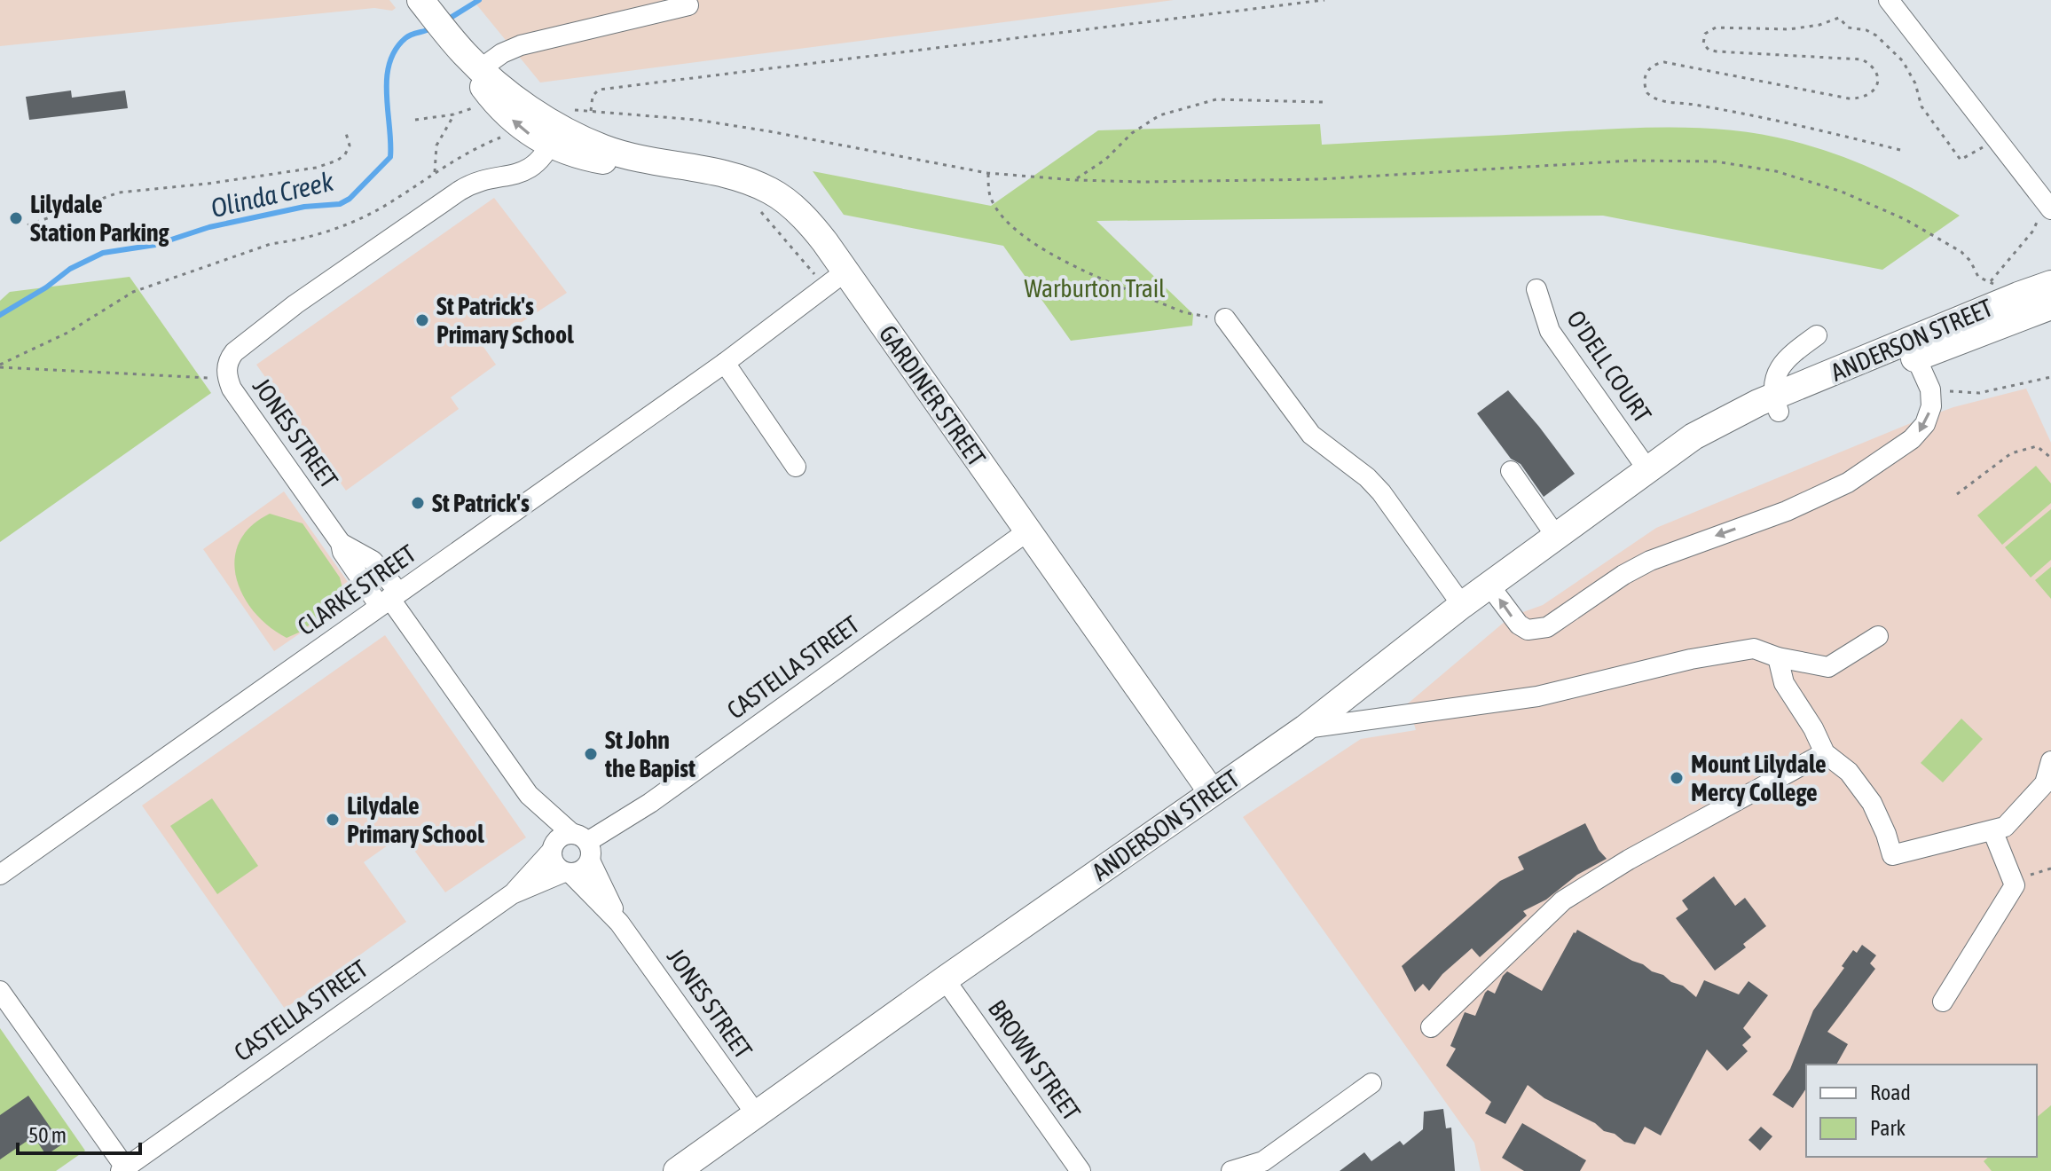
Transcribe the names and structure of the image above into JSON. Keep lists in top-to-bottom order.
{
  "streets": {
    "main road": ["ANDERSON STREET", "GARDINER STREET"],
    "street": [
      "O'DELL COURT",
      "JONES STREET",
      "CLARKE STREET",
      "CASTELLA STREET",
      "BROWN STREET"
    ]
  },
  "crossings": [
    ["ANDERSON STREET", "O'DELL COURT"],
    ["ANDERSON STREET", "GARDINER STREET"],
    ["ANDERSON STREET", "JONES STREET"],
    ["ANDERSON STREET", "BROWN STREET"],
    ["GARDINER STREET", "JONES STREET"],
    ["GARDINER STREET", "CLARKE STREET"],
    ["GARDINER STREET", "CASTELLA STREET"],
    ["JONES STREET", "CLARKE STREET"],
    ["JONES STREET", "CASTELLA STREET"]
  ],
  "water": ["Olinda Creek"],
  "parks": ["Warburton Trail"],
  "places": [
    "Lilydale Station Parking",
    "St Patrick's Primary School",
    "St Patrick's",
    "St John the Bapist",
    "Mount Lilydale Mercy College",
    "Lilydale Primary School"
  ],
  "legend": ["Road", "Park"],
  "scale_bar": "50 m"
}
